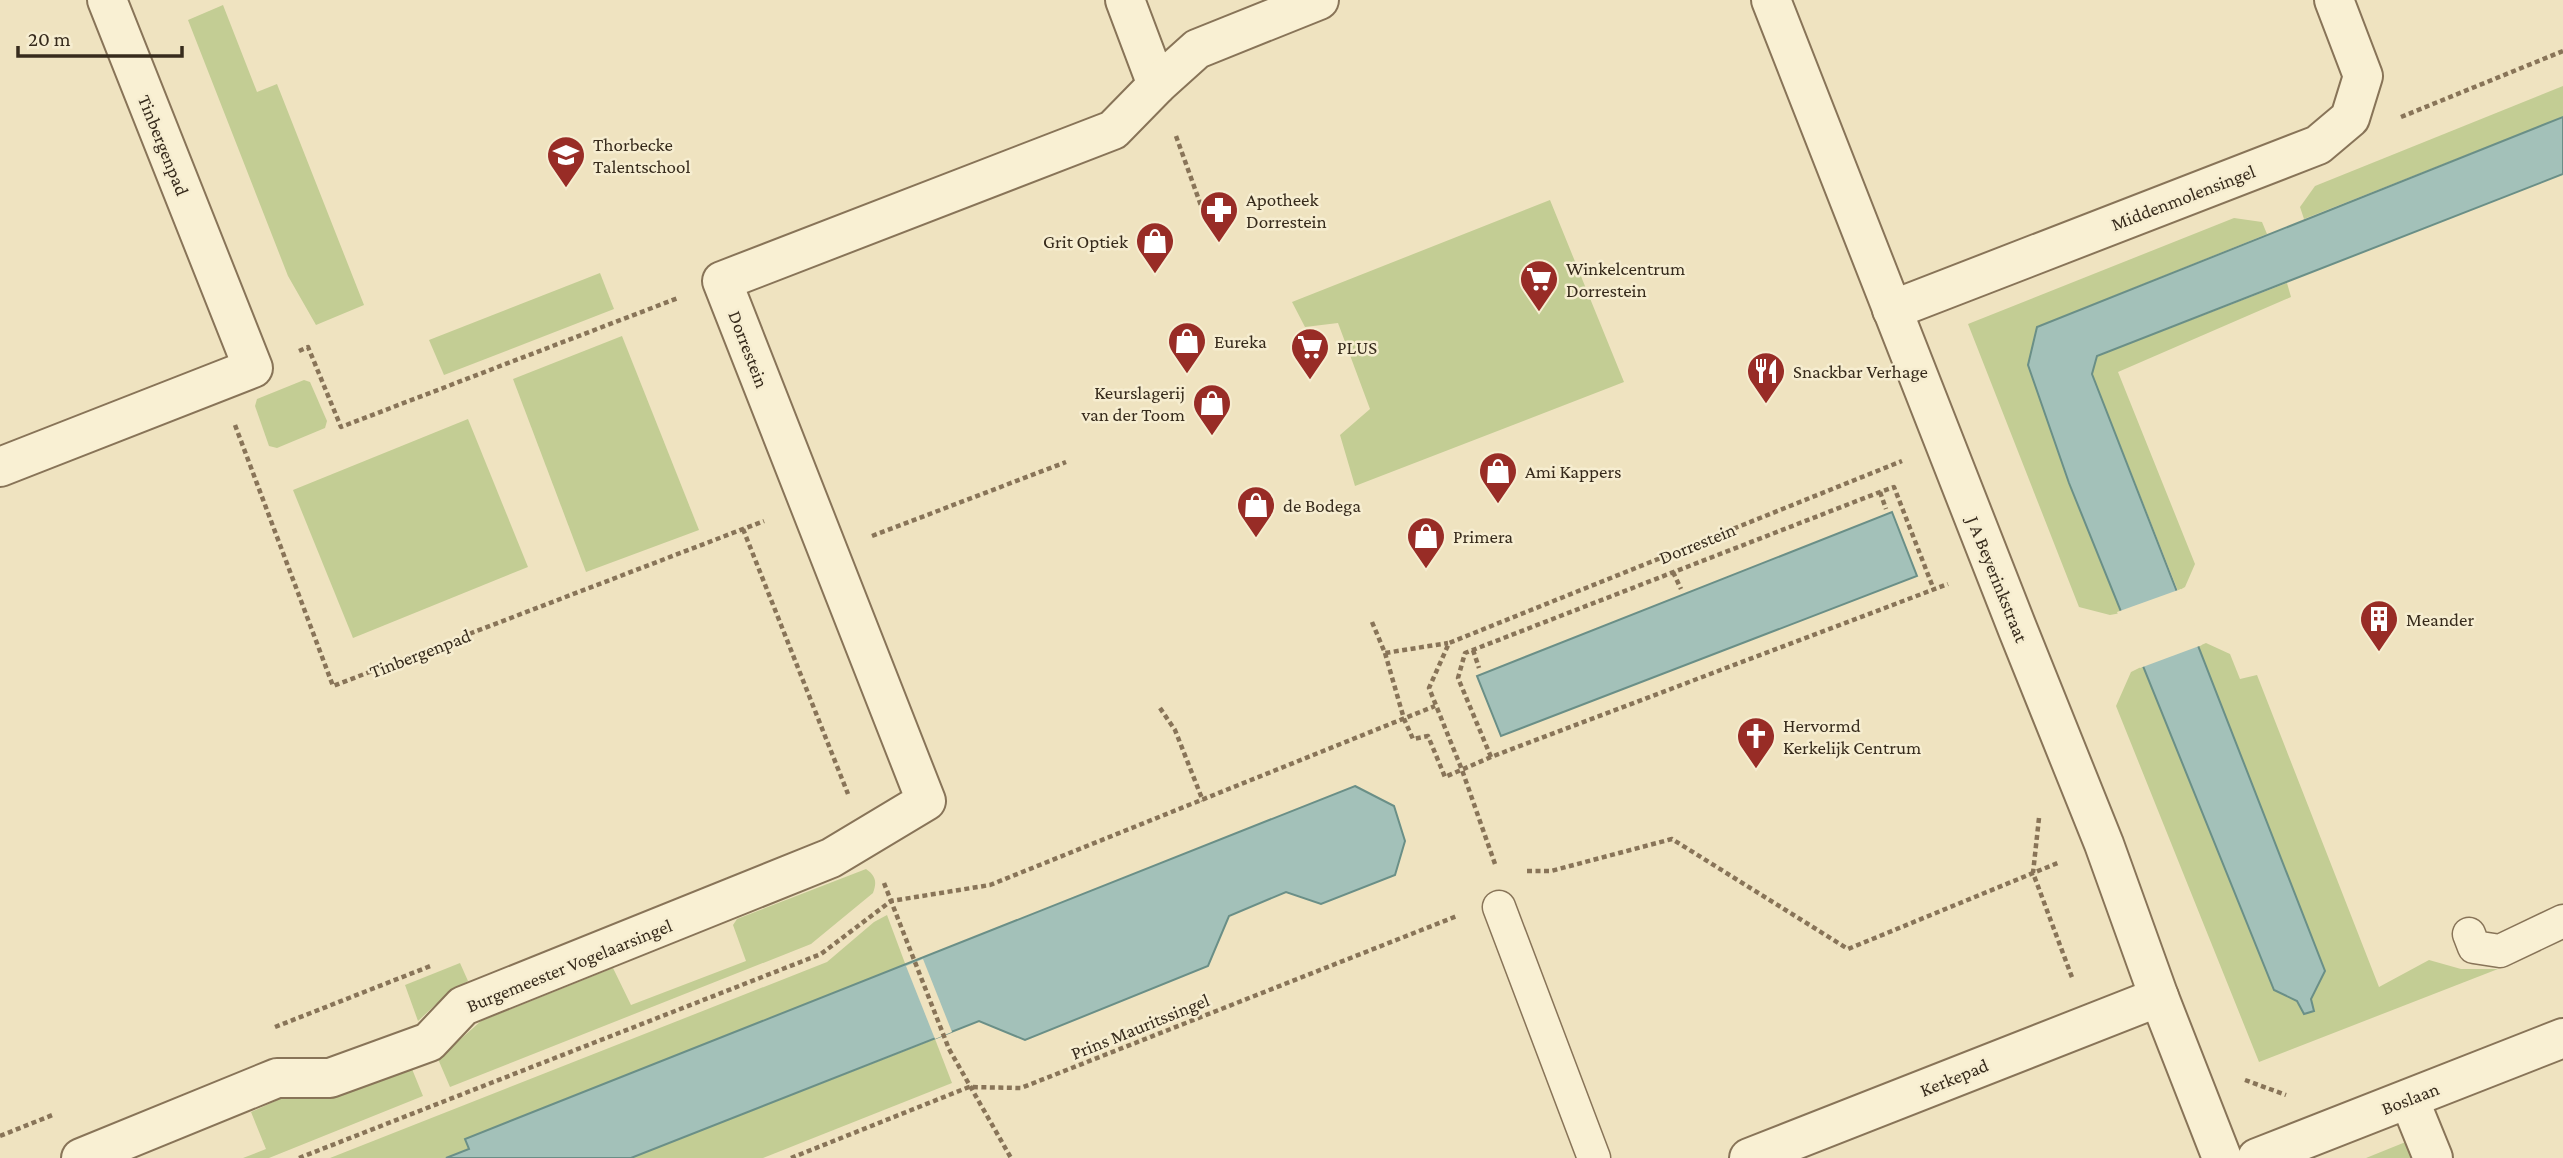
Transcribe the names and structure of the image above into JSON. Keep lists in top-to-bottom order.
{
  "streets": {
    "street": [
      "Tinbergenpad",
      "Middenmolensingel",
      "Dorrestein",
      "J A Beyerinkstraat",
      "Burgemeester Vogelaarsingel",
      "Kerkepad",
      "Boslaan"
    ],
    "path": ["Prins Mauritssingel"]
  },
  "crossings": [
    ["Tinbergenpad", "Dorrestein"],
    ["Middenmolensingel", "J A Beyerinkstraat"],
    ["Dorrestein", "J A Beyerinkstraat"],
    ["Dorrestein", "Burgemeester Vogelaarsingel"],
    ["J A Beyerinkstraat", "Kerkepad"]
  ],
  "places": {
    "school or university": ["Thorbecke Talentschool"],
    "pharmacy": ["Apotheek Dorrestein"],
    "shop": [
      "Grit Optiek",
      "Eureka",
      "Keurslagerij van der Toom",
      "Ami Kappers",
      "de Bodega",
      "Primera"
    ],
    "supermarket": ["Winkelcentrum Dorrestein", "PLUS"],
    "restaurant": ["Snackbar Verhage"],
    "building": ["Meander"],
    "church": ["Hervormd Kerkelijk Centrum"]
  },
  "scale_bar": "20 m"
}
